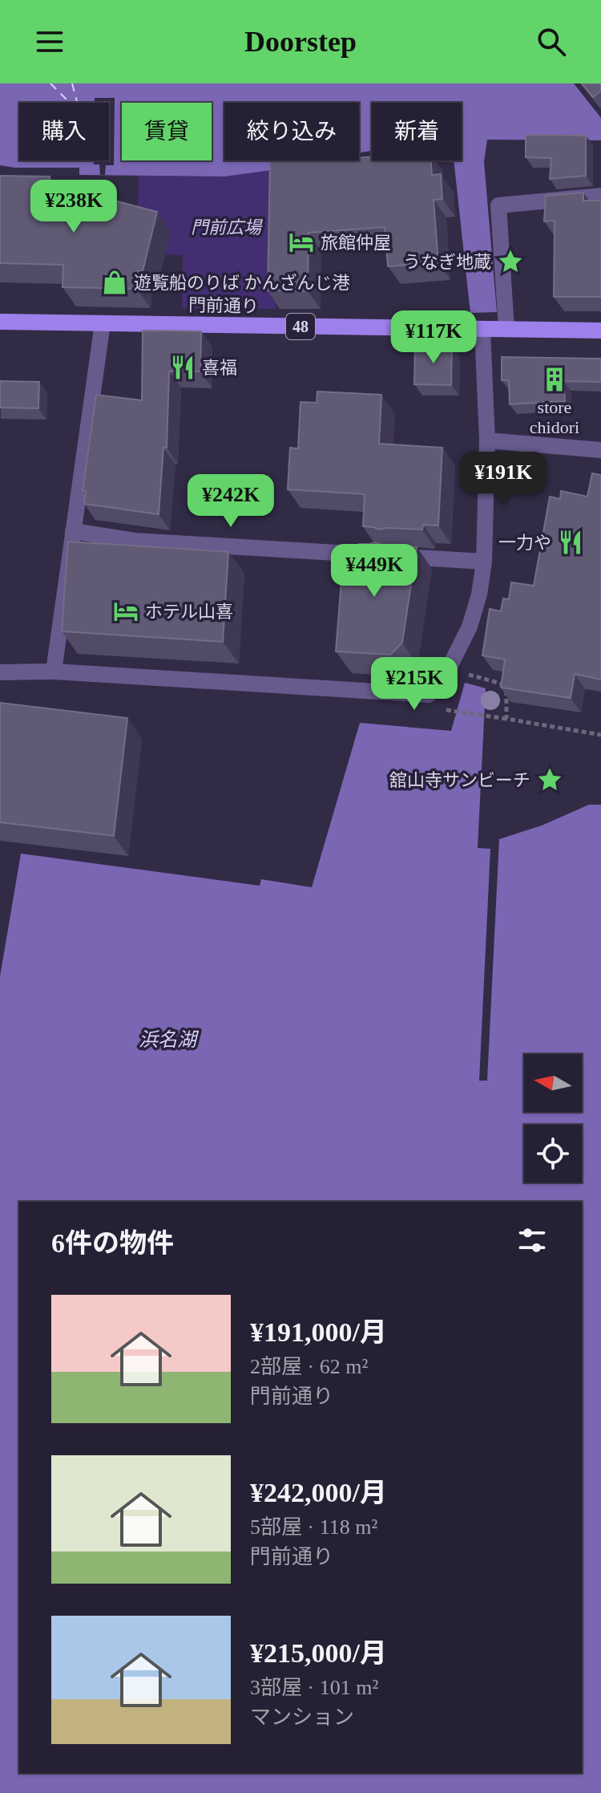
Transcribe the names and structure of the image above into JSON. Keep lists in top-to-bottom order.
{
  "streets": {
    "main road": ["門前通り", "48"]
  },
  "water": ["浜名湖"],
  "parks": ["門前広場"],
  "places": {
    "hotel": ["旅館仲屋", "ホテル山喜"],
    "place": ["うなぎ地蔵", "舘山寺サンビーチ"],
    "shop": ["遊覧船のりば かんざんじ港"],
    "restaurant": ["喜福", "一力や"],
    "building": ["store chidori"]
  },
  "north": "left",
  "page": {
    "header": "Doorstep",
    "chip": [
      "購入",
      "賃貸",
      "絞り込み",
      "新着"
    ],
    "price": [
      "¥238K",
      "¥117K",
      "¥191K",
      "¥242K",
      "¥449K",
      "¥215K"
    ],
    "heading": "6件の物件",
    "list": [
      {
        "name": "¥191,000/月",
        "note": "2部屋 · 62 m² · 門前通り"
      },
      {
        "name": "¥242,000/月",
        "note": "5部屋 · 118 m² · 門前通り"
      },
      {
        "name": "¥215,000/月",
        "note": "3部屋 · 101 m² · マンション"
      }
    ]
  }
}
